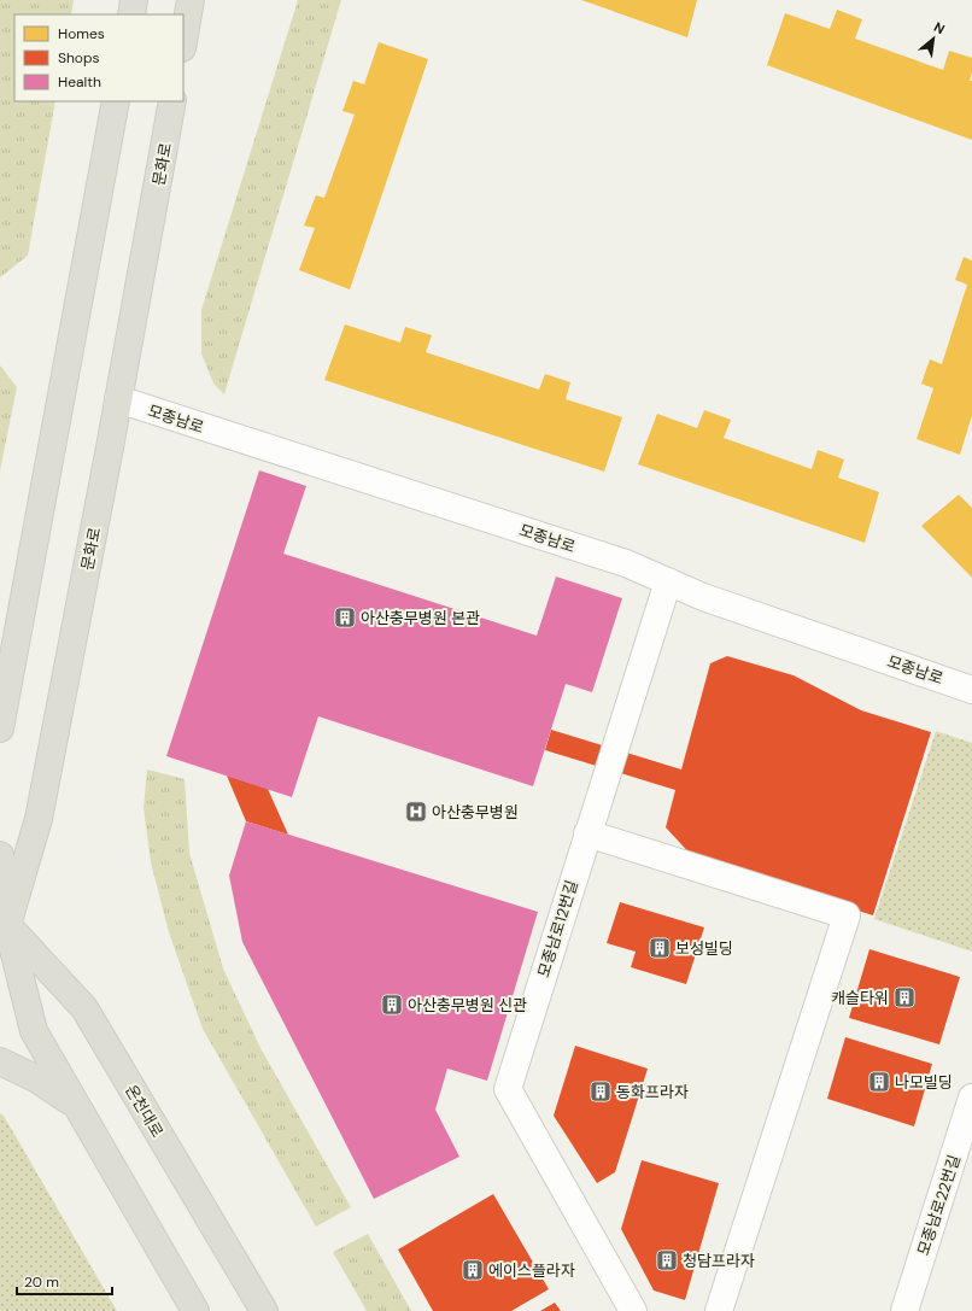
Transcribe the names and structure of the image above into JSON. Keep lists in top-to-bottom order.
{
  "streets": {
    "main road": ["문화로", "온천대로"],
    "street": ["모종남로", "모종남로12번길", "모종남로22번길"]
  },
  "crossings": [
    ["문화로", "모종남로"],
    ["문화로", "온천대로"],
    ["모종남로", "모종남로12번길"]
  ],
  "places": {
    "building": [
      "아산충무병원 본관",
      "보성빌딩",
      "캐슬타워",
      "아산충무병원 신관",
      "나모빌딩",
      "동화프라자",
      "청담프라자",
      "에이스플라자"
    ],
    "hospital": ["아산충무병원"]
  },
  "legend": ["Homes", "Shops", "Health"],
  "scale_bar": "20 m",
  "north": "top right"
}
